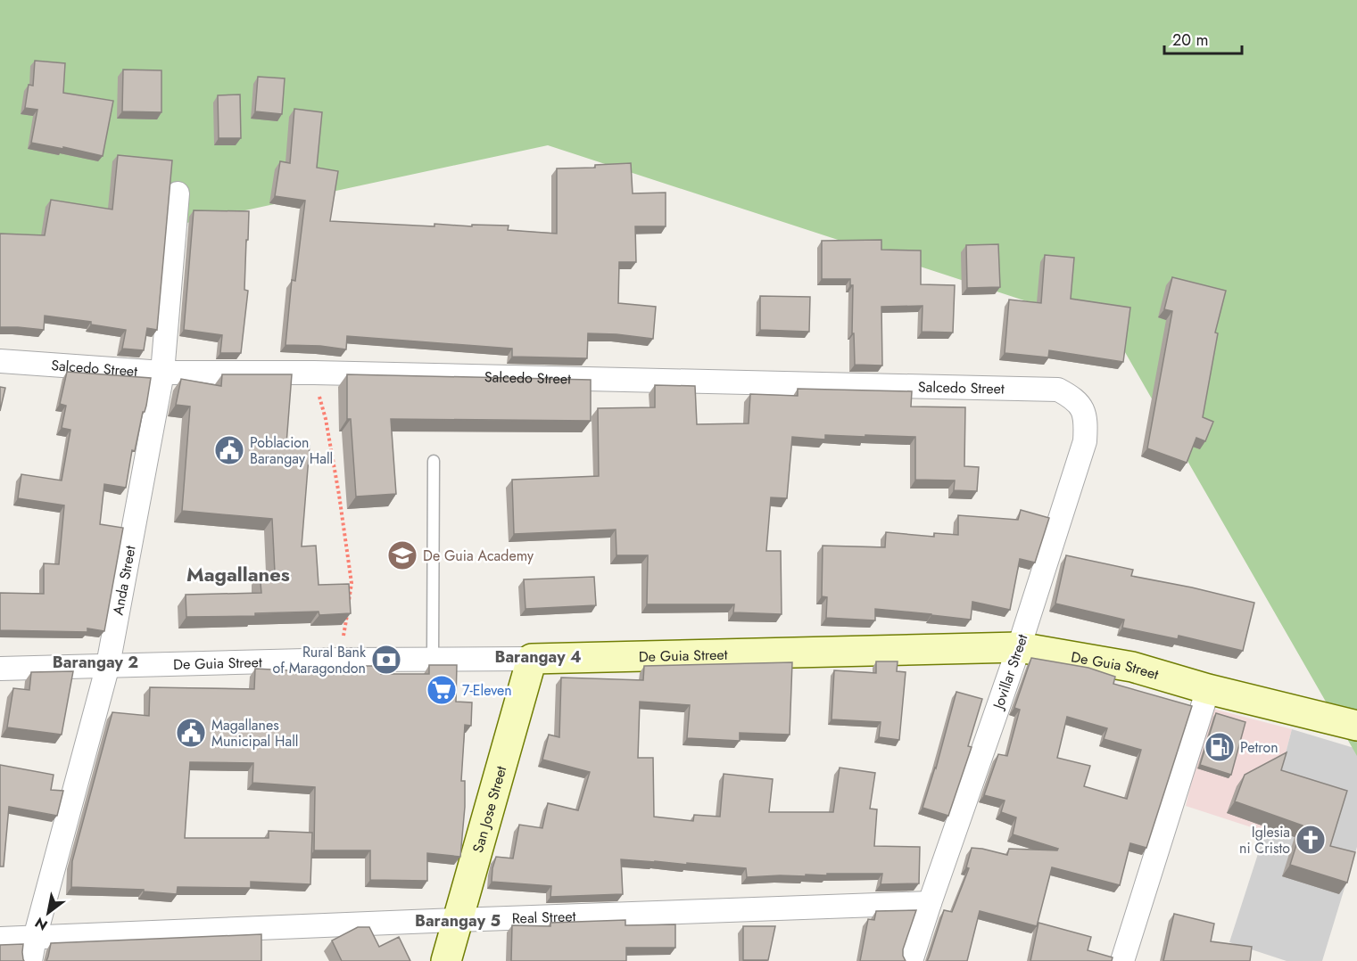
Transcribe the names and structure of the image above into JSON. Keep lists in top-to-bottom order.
{
  "streets": {
    "main road": ["De Guia Street", "San Jose Street"],
    "street": [
      "Salcedo Street",
      "Anda Street",
      "Jovillar Street",
      "Real Street"
    ]
  },
  "crossings": [
    ["Salcedo Street", "Anda Street"],
    ["Salcedo Street", "Jovillar Street"],
    ["Anda Street", "De Guia Street"],
    ["Anda Street", "Real Street"],
    ["De Guia Street", "Jovillar Street"],
    ["De Guia Street", "San Jose Street"],
    ["Jovillar Street", "Real Street"],
    ["San Jose Street", "Real Street"]
  ],
  "districts": [
    "Magallanes",
    "Barangay 4",
    "Barangay 2",
    "Barangay 5"
  ],
  "places": {
    "public building": ["Poblacion Barangay Hall", "Magallanes Municipal Hall"],
    "school or university": ["De Guia Academy"],
    "bank": ["Rural Bank of Maragondon"],
    "supermarket": ["7-Eleven"],
    "fuel station": ["Petron"],
    "church": ["Iglesia ni Cristo"]
  },
  "scale_bar": "20 m",
  "north": "bottom left"
}
